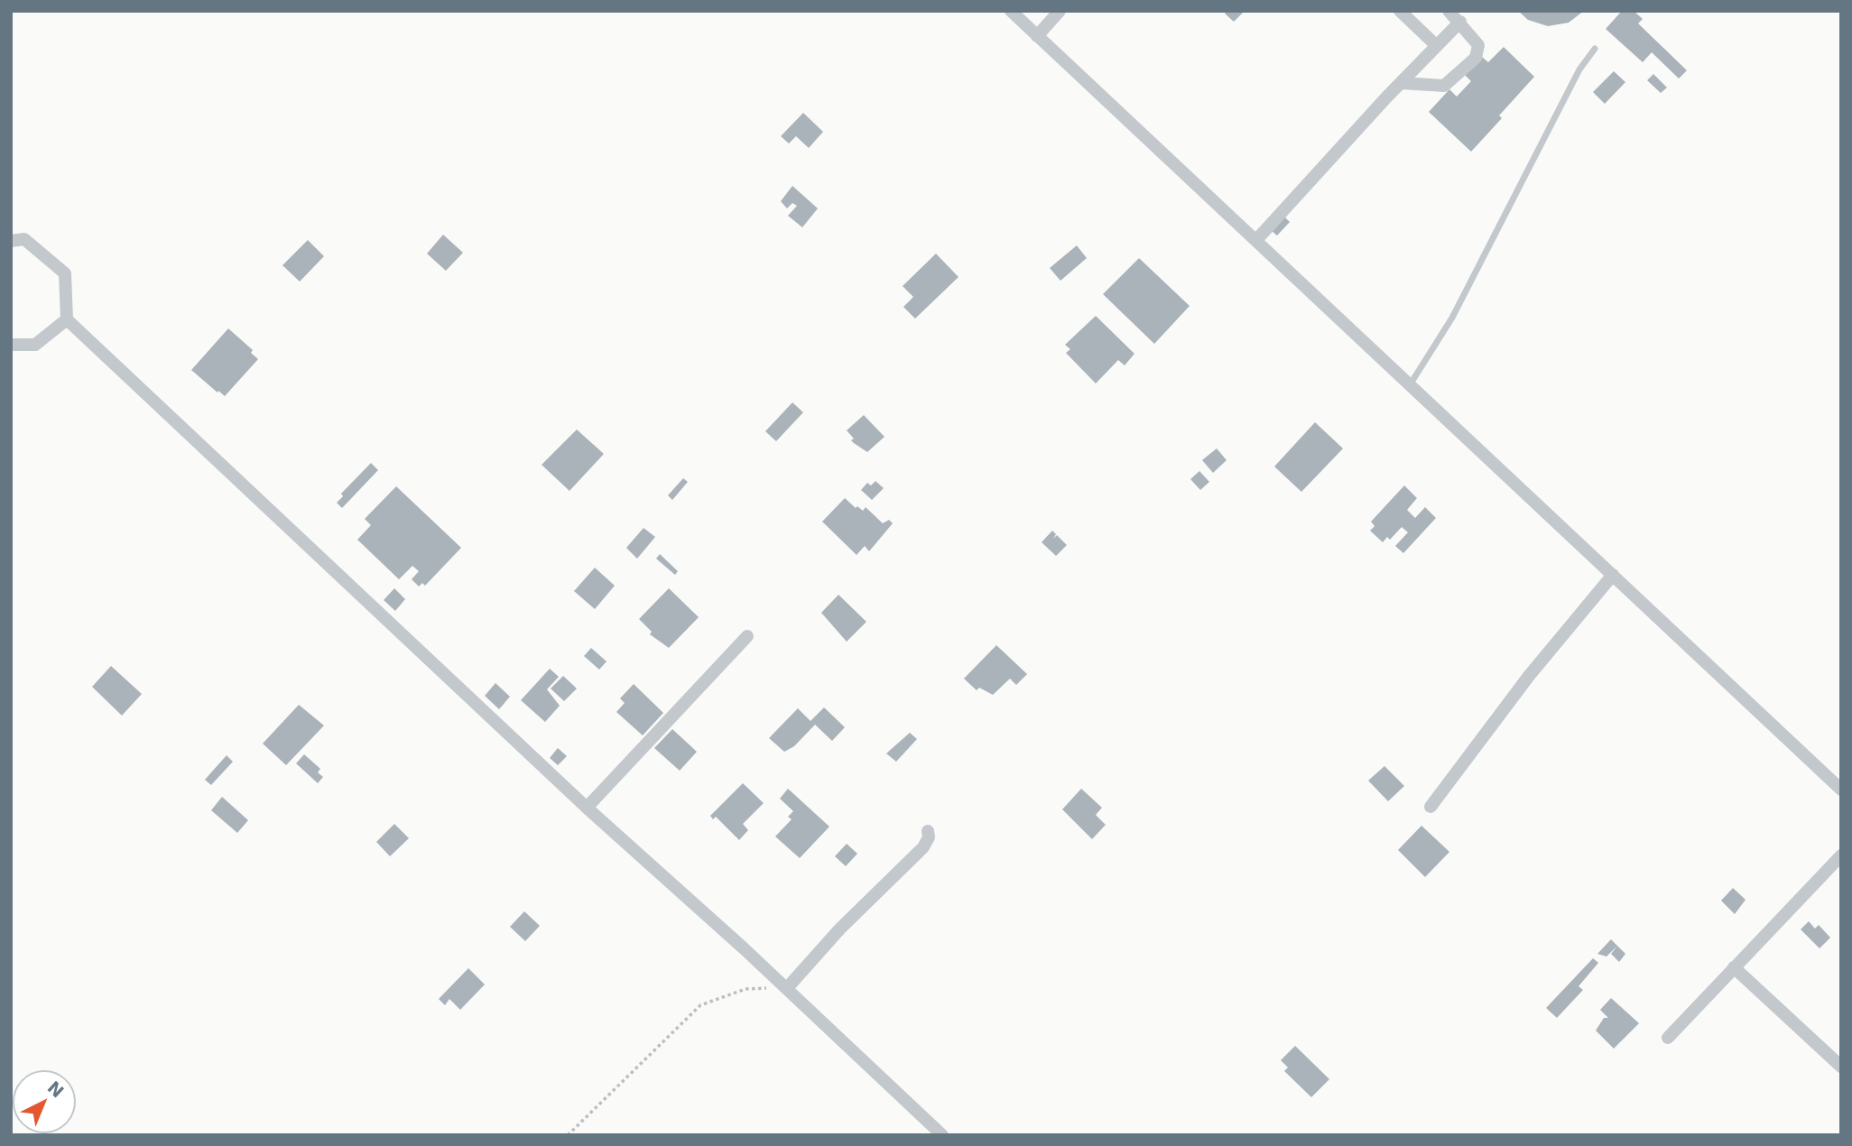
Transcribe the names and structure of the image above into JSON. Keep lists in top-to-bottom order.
{
  "north": "top right"
}
